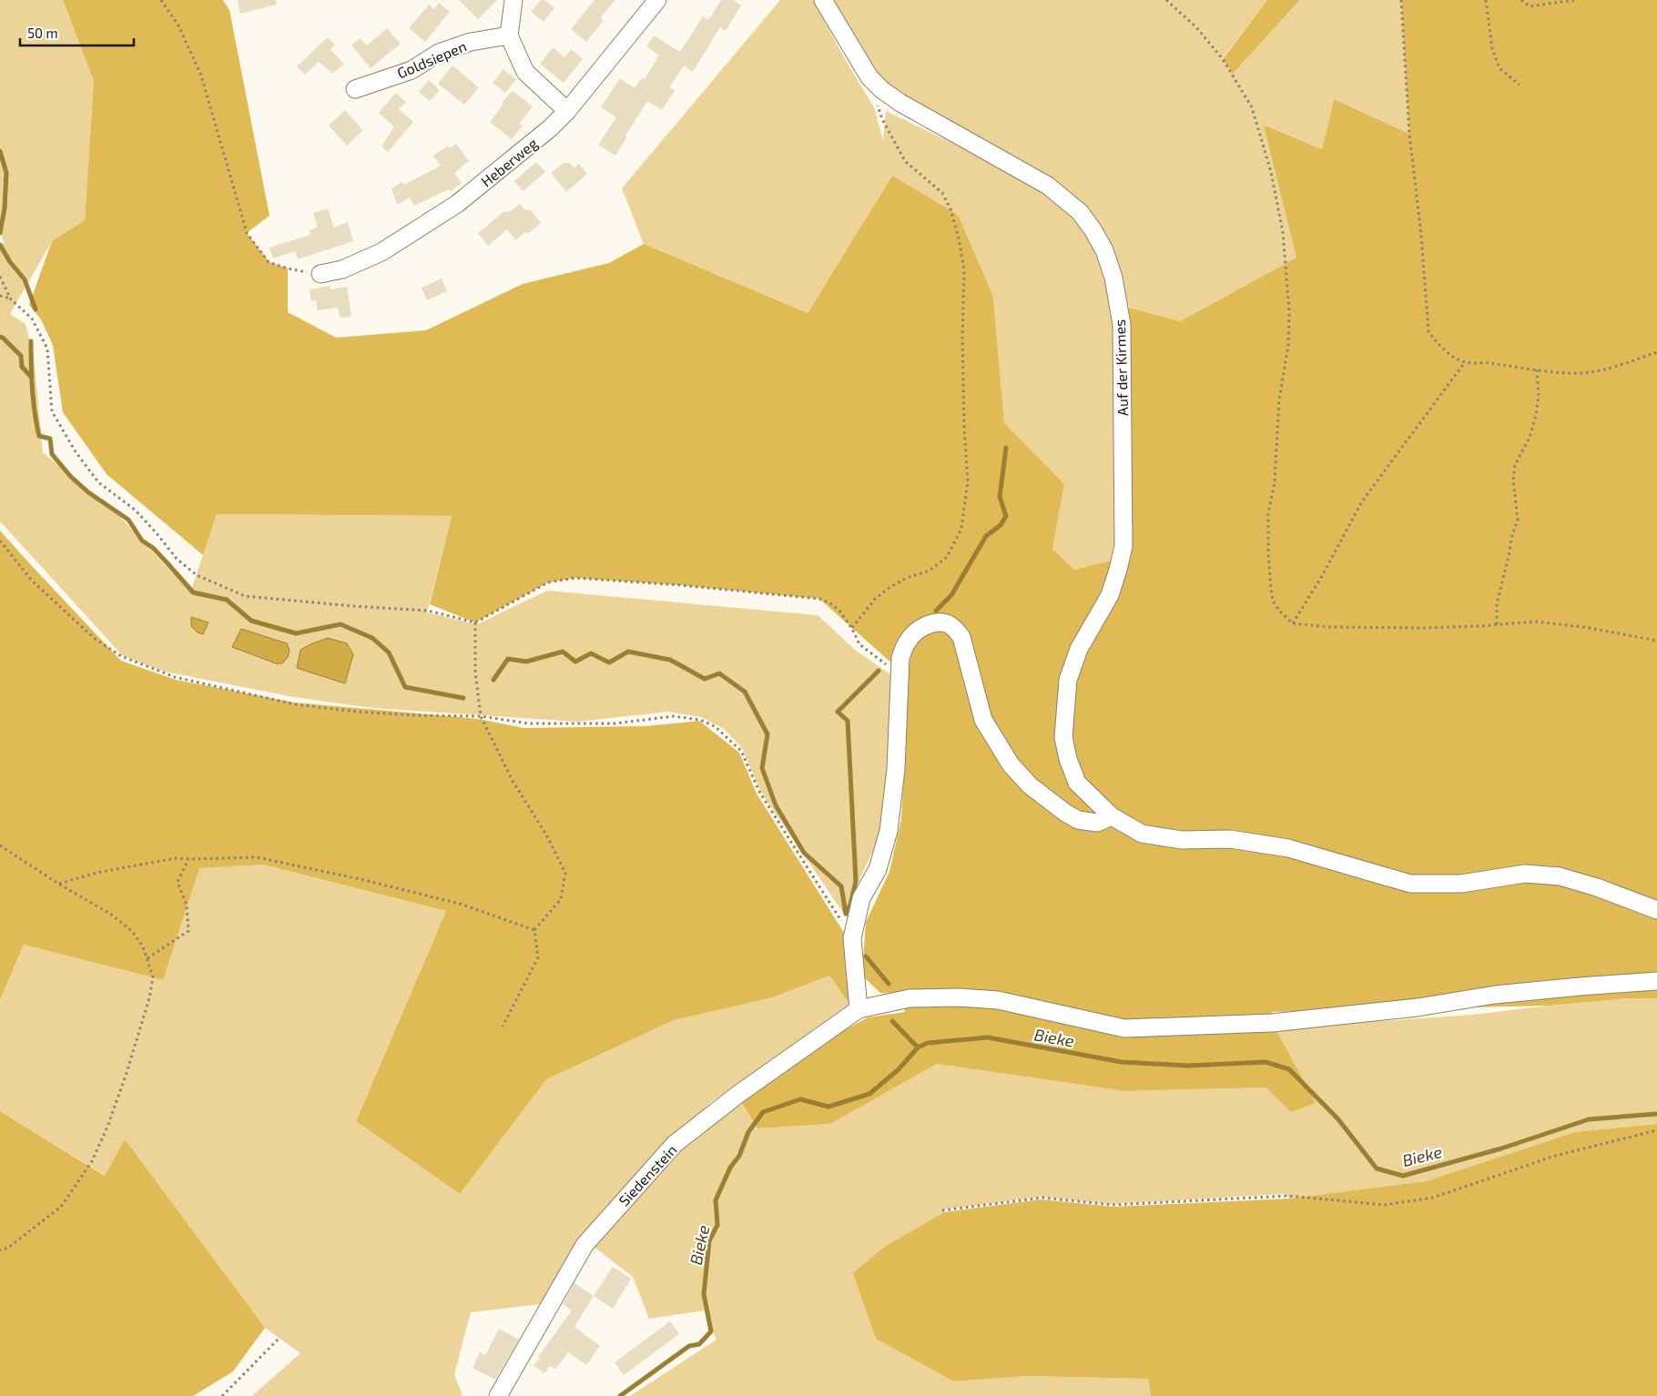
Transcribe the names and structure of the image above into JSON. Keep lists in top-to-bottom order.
{
  "streets": {
    "street": [
      "Goldsiepen",
      "Heberweg",
      "Auf der Kirmes",
      "Siedenstein"
    ]
  },
  "water": ["Bieke"],
  "scale_bar": "50 m"
}
